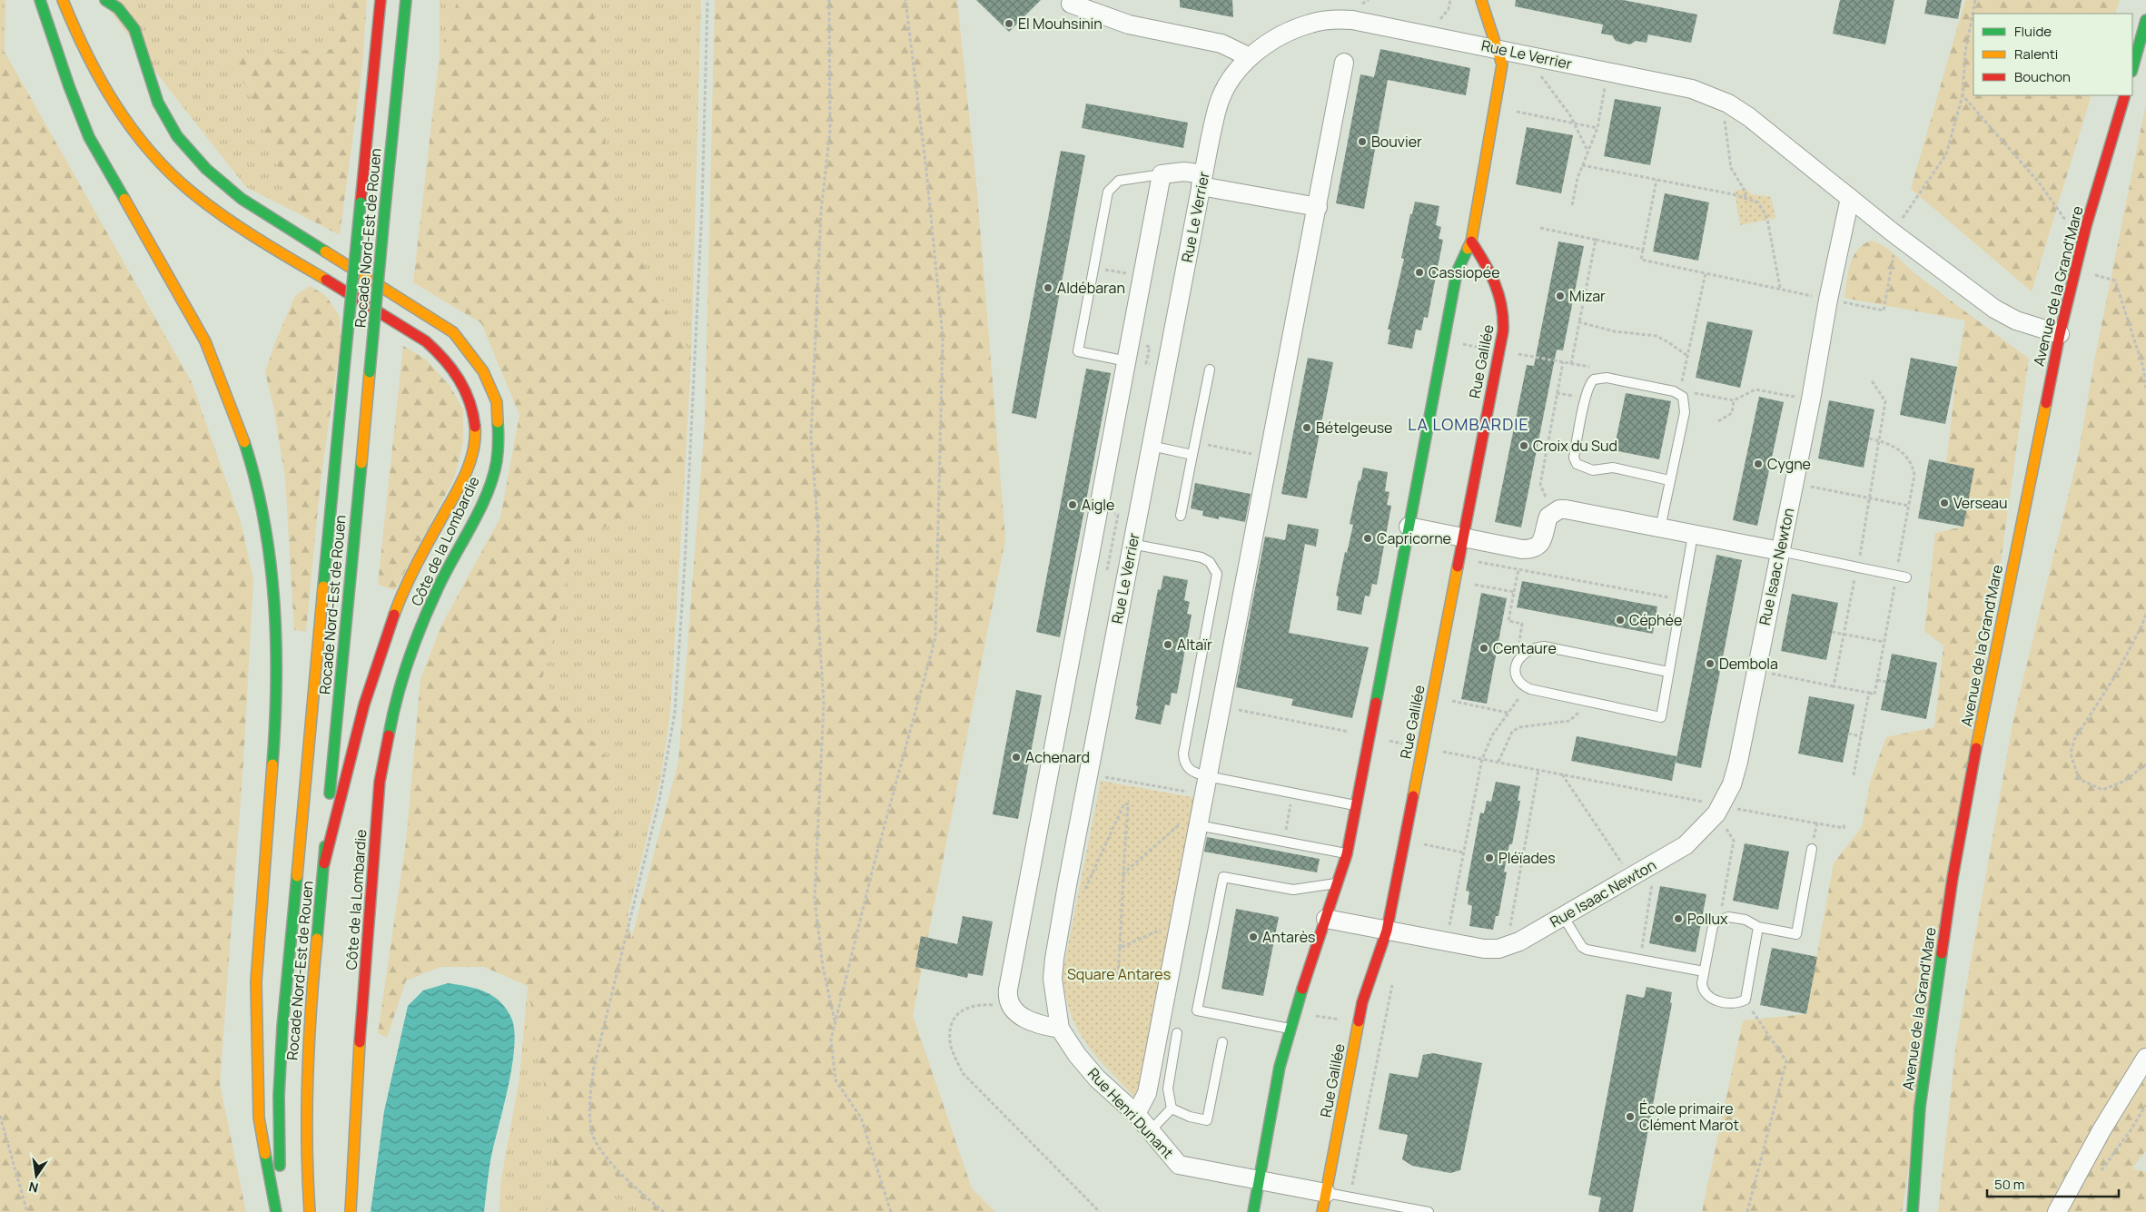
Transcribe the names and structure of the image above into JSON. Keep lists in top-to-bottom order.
{
  "streets": {
    "main road": [
      "Rocade Nord-Est de Rouen",
      "Avenue de la Grand'Mare",
      "Rue Galilée",
      "Côte de la Lombardie"
    ],
    "street": ["Rue Le Verrier", "Rue Isaac Newton", "Rue Henri Dunant"]
  },
  "crossings": [
    ["Rue Le Verrier", "Rue Isaac Newton"],
    ["Rue Le Verrier", "Rue Henri Dunant"],
    ["Rue Galilée", "Rue Isaac Newton"],
    ["Rue Galilée", "Rue Henri Dunant"]
  ],
  "districts": ["LA LOMBARDIE"],
  "parks": ["Square Antares"],
  "places": [
    "El Mouhsinin",
    "Bouvier",
    "Cassiopée",
    "Aldébaran",
    "Mizar",
    "Bételgeuse",
    "Croix du Sud",
    "Cygne",
    "Verseau",
    "Aigle",
    "Capricorne",
    "Céphée",
    "Altaïr",
    "Centaure",
    "Dembola",
    "Achenard",
    "Pléïades",
    "Pollux",
    "Antarès",
    "École primaire Clément Marot"
  ],
  "legend": ["Fluide", "Ralenti", "Bouchon"],
  "scale_bar": "50 m",
  "north": "bottom"
}
